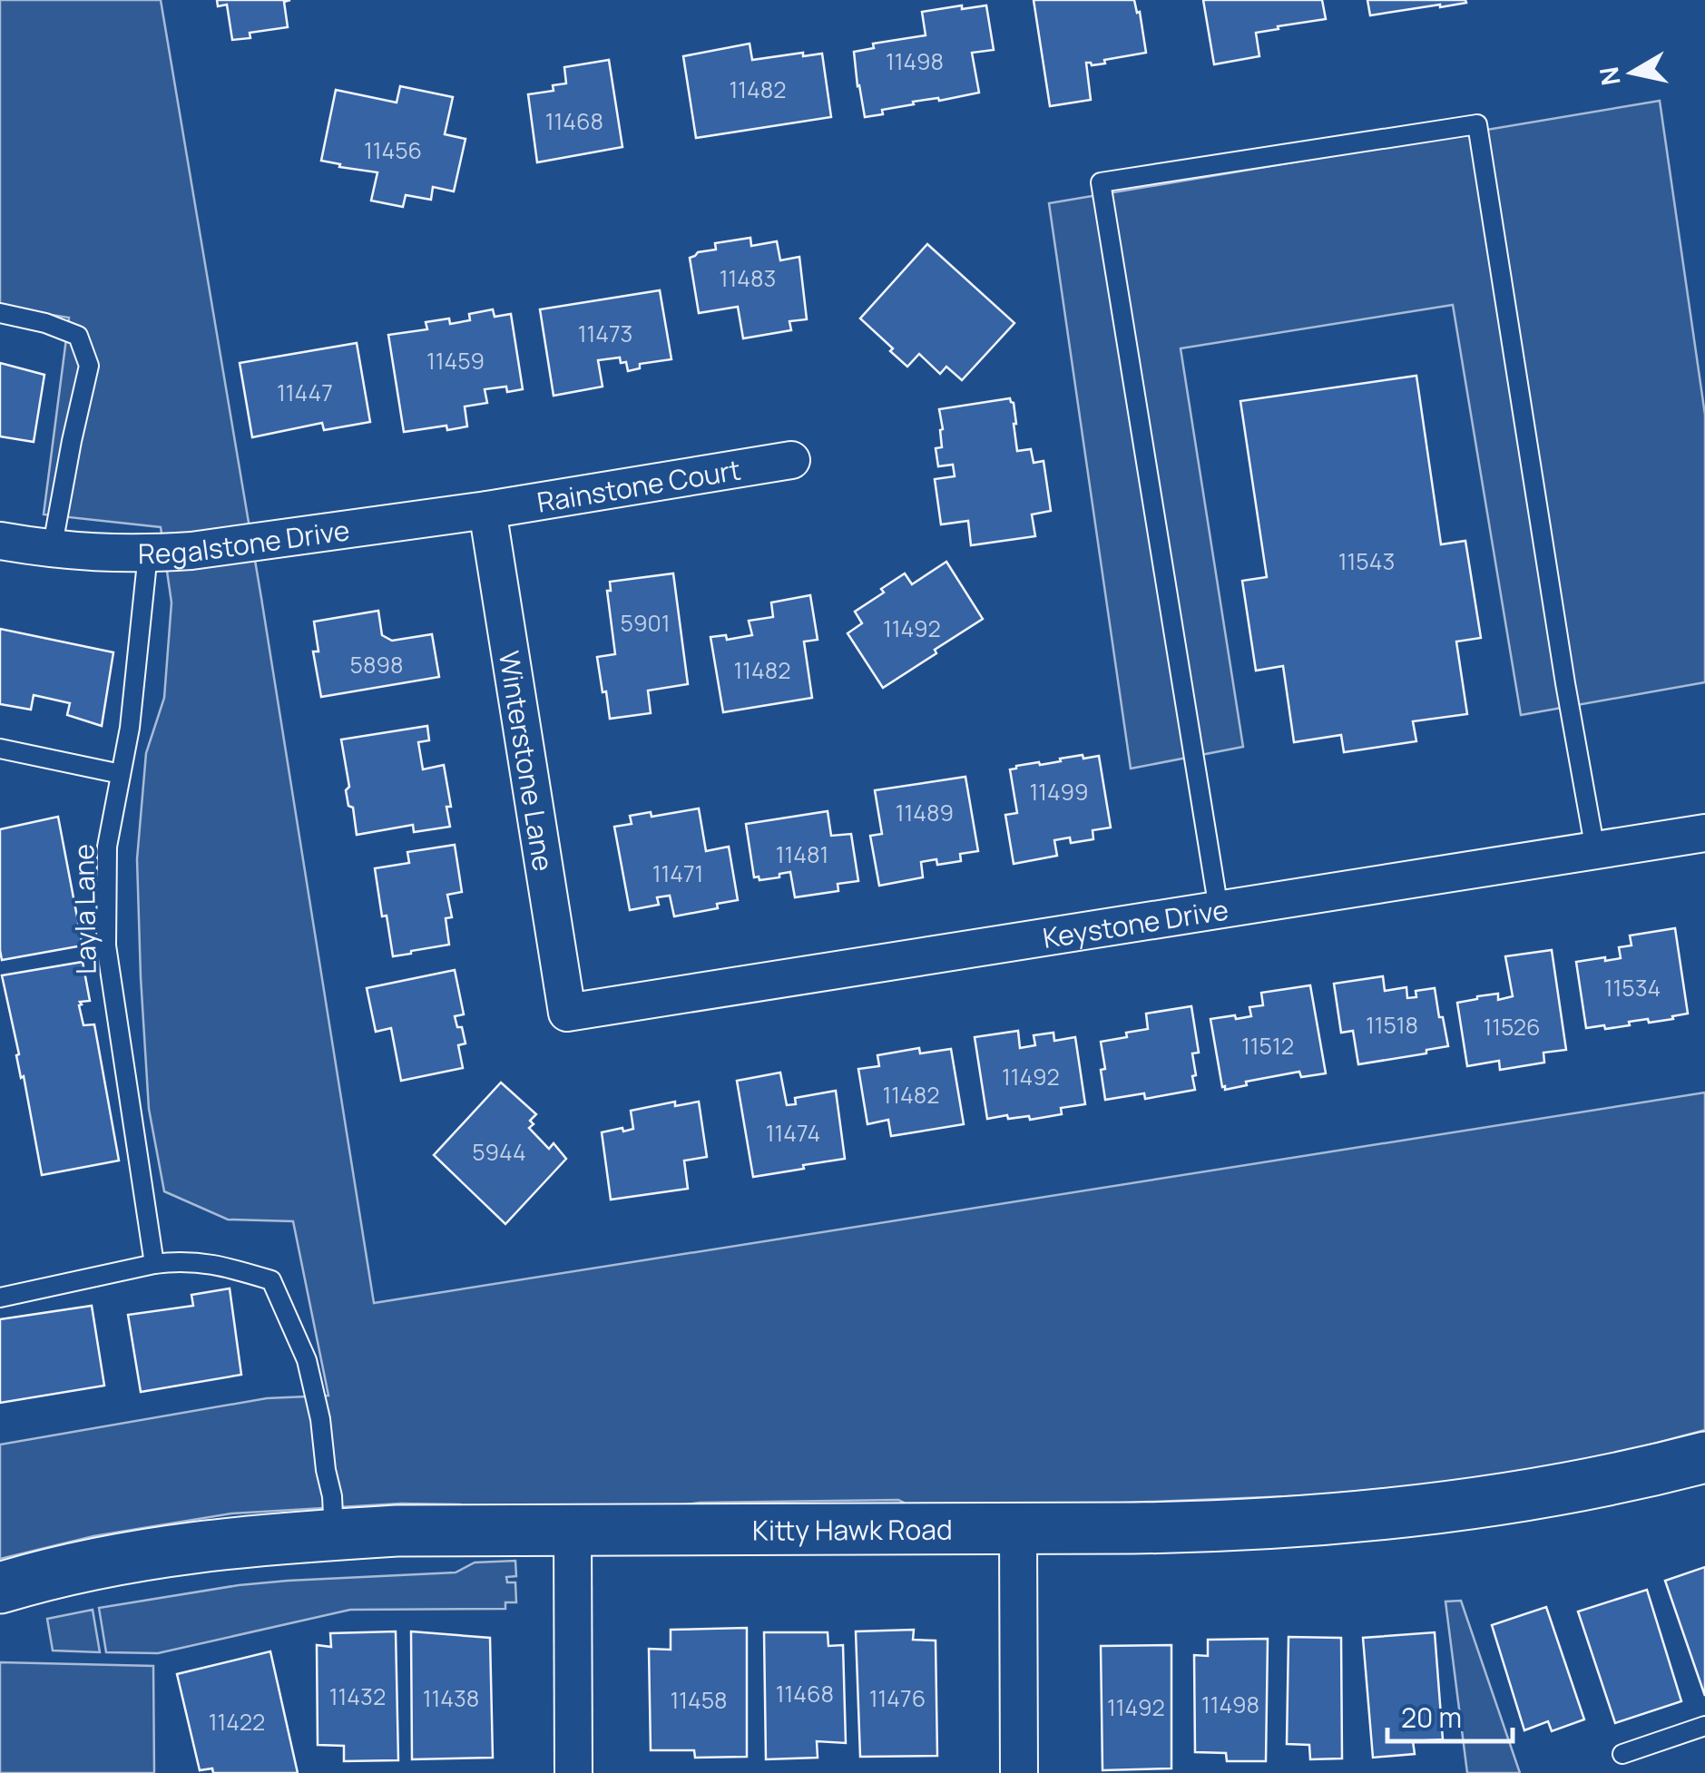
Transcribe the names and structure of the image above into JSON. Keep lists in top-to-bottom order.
{
  "streets": {
    "street": [
      "Rainstone Court",
      "Regalstone Drive",
      "Winterstone Lane",
      "Keystone Drive",
      "Kitty Hawk Road"
    ],
    "lane": ["Layla Lane"]
  },
  "crossings": [
    ["Rainstone Court", "Regalstone Drive"],
    ["Rainstone Court", "Winterstone Lane"],
    ["Regalstone Drive", "Winterstone Lane"],
    ["Regalstone Drive", "Layla Lane"],
    ["Winterstone Lane", "Keystone Drive"]
  ],
  "house_numbers": [
    "11498",
    "11482",
    "11468",
    "11456",
    "11483",
    "11473",
    "11459",
    "11447",
    "11543",
    "5901",
    "11492",
    "5898",
    "11482",
    "11499",
    "11489",
    "11481",
    "11471",
    "11534",
    "11518",
    "11526",
    "11512",
    "11492",
    "11482",
    "11474",
    "5944",
    "11468",
    "11432",
    "11438",
    "11476",
    "11458",
    "11498",
    "11492",
    "11422"
  ],
  "scale_bar": "20 m",
  "north": "left"
}
